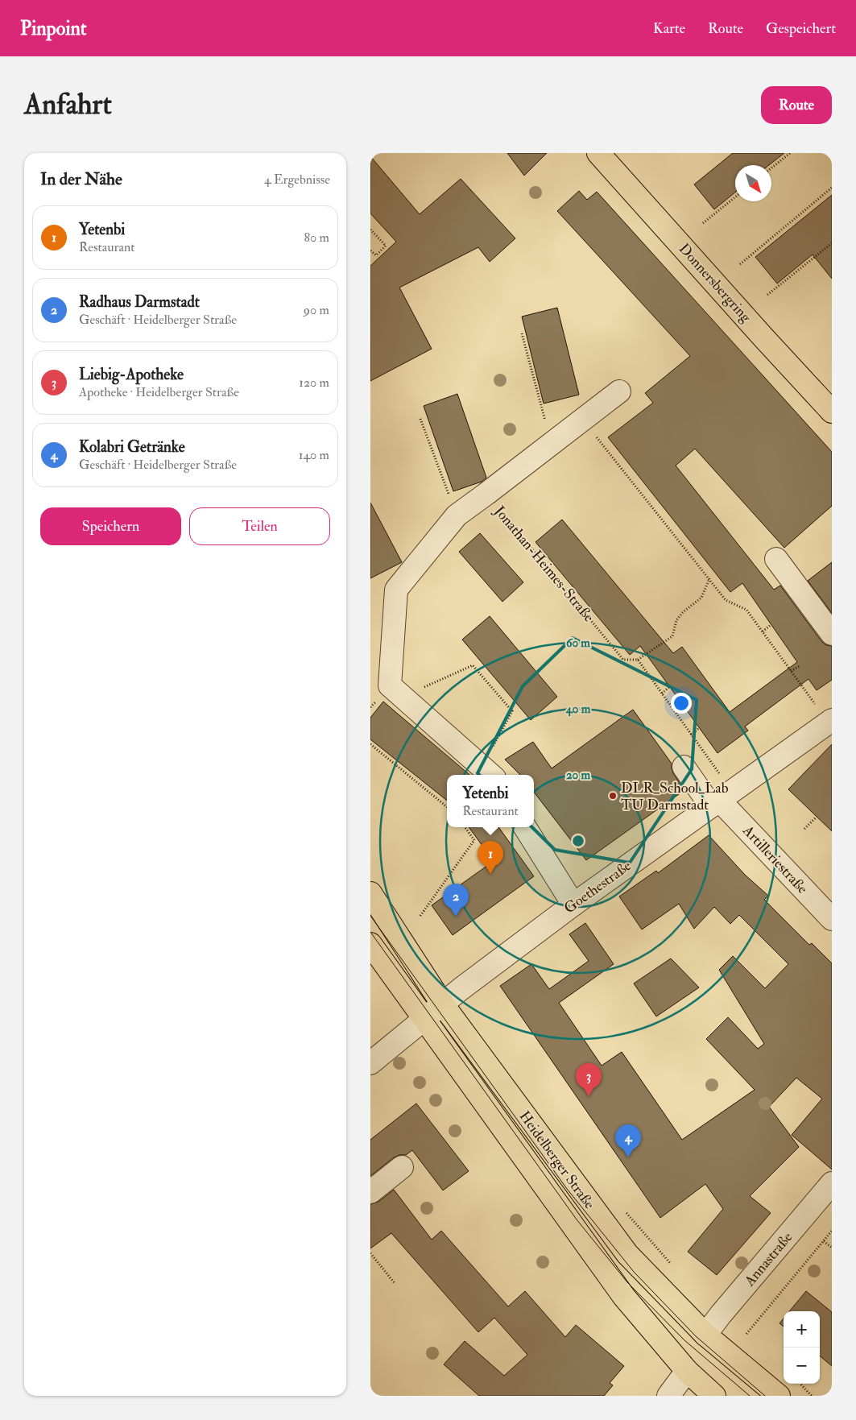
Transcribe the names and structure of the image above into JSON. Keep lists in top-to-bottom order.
{
  "streets": {
    "main road": ["Donnersbergring", "Heidelberger Straße"],
    "street": [
      "Jonathan-Heimes-Straße",
      "Artilleriestraße",
      "Goethestraße",
      "Annastraße"
    ]
  },
  "crossings": [
    ["Artilleriestraße", "Goethestraße"],
    ["Goethestraße", "Heidelberger Straße"],
    ["Heidelberger Straße", "Annastraße"]
  ],
  "places": ["DLR_School_Lab TU Darmstadt"],
  "north": "bottom right",
  "page": {
    "header": "Pinpoint",
    "nav": ["Karte", "Route", "Gespeichert"],
    "buttons": [
      "Route",
      ["Speichern", "Teilen"]
    ],
    "title": "Anfahrt",
    "heading": ["In der Nähe", "4 Ergebnisse"],
    "list": [
      {
        "mark": "1",
        "name": "Yetenbi",
        "note": "Restaurant",
        "value": "80 m"
      },
      {
        "mark": "2",
        "name": "Radhaus Darmstadt",
        "note": "Geschäft · Heidelberger Straße",
        "value": "90 m"
      },
      {
        "mark": "3",
        "name": "Liebig-Apotheke",
        "note": "Apotheke · Heidelberger Straße",
        "value": "120 m"
      },
      {
        "mark": "4",
        "name": "Kolabri Getränke",
        "note": "Geschäft · Heidelberger Straße",
        "value": "140 m"
      }
    ],
    "popup": ["Yetenbi", "Restaurant"],
    "pins": [
      "1",
      "2",
      "3",
      "4"
    ],
    "map_buttons": ["+", "−"]
  },
  "rings": ["60 m", "40 m", "20 m"]
}
